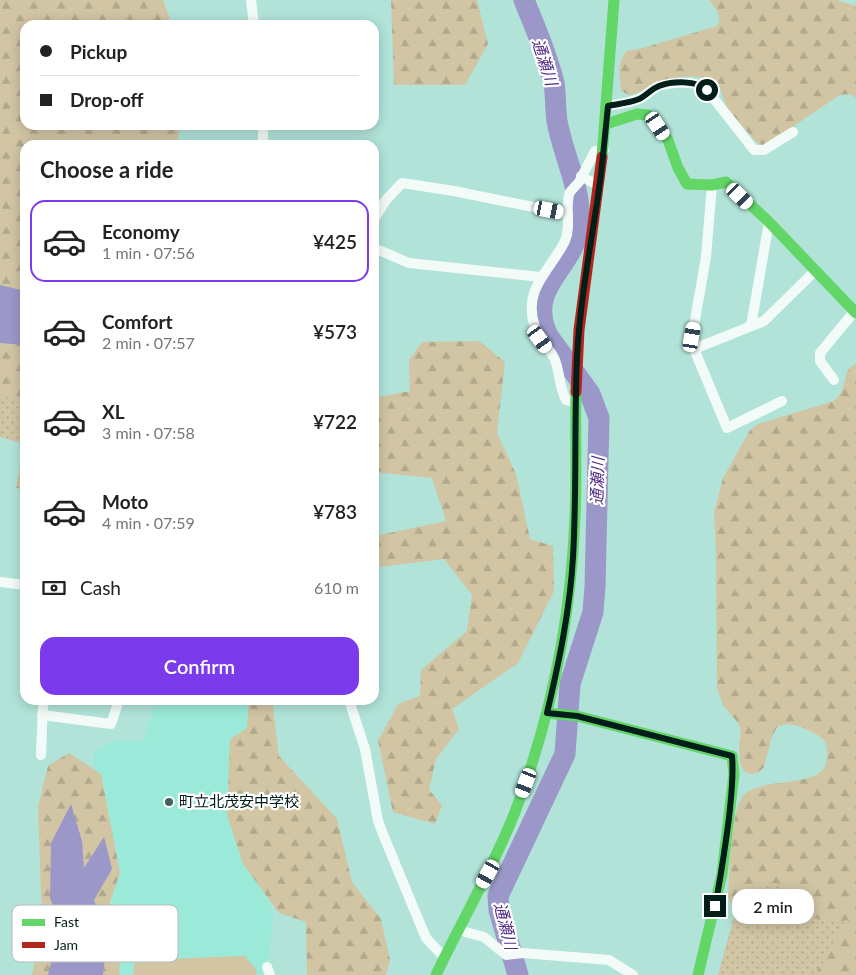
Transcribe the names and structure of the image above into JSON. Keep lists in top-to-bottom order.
{
  "water": ["通瀬川"],
  "places": ["町立北茂安中学校"],
  "legend": ["Fast", "Jam"],
  "page": {
    "banner": ["Pickup", "Drop-off"],
    "heading": "Choose a ride",
    "list": [
      {
        "name": "Economy",
        "note": "1 min · 07:56",
        "value": "¥425"
      },
      {
        "name": "Comfort",
        "note": "2 min · 07:57",
        "value": "¥573"
      },
      {
        "name": "XL",
        "note": "3 min · 07:58",
        "value": "¥722"
      },
      {
        "name": "Moto",
        "note": "4 min · 07:59",
        "value": "¥783"
      }
    ],
    "pay": ["Cash", "610 m"],
    "buttons": "Confirm",
    "bubble": "2 min"
  }
}
